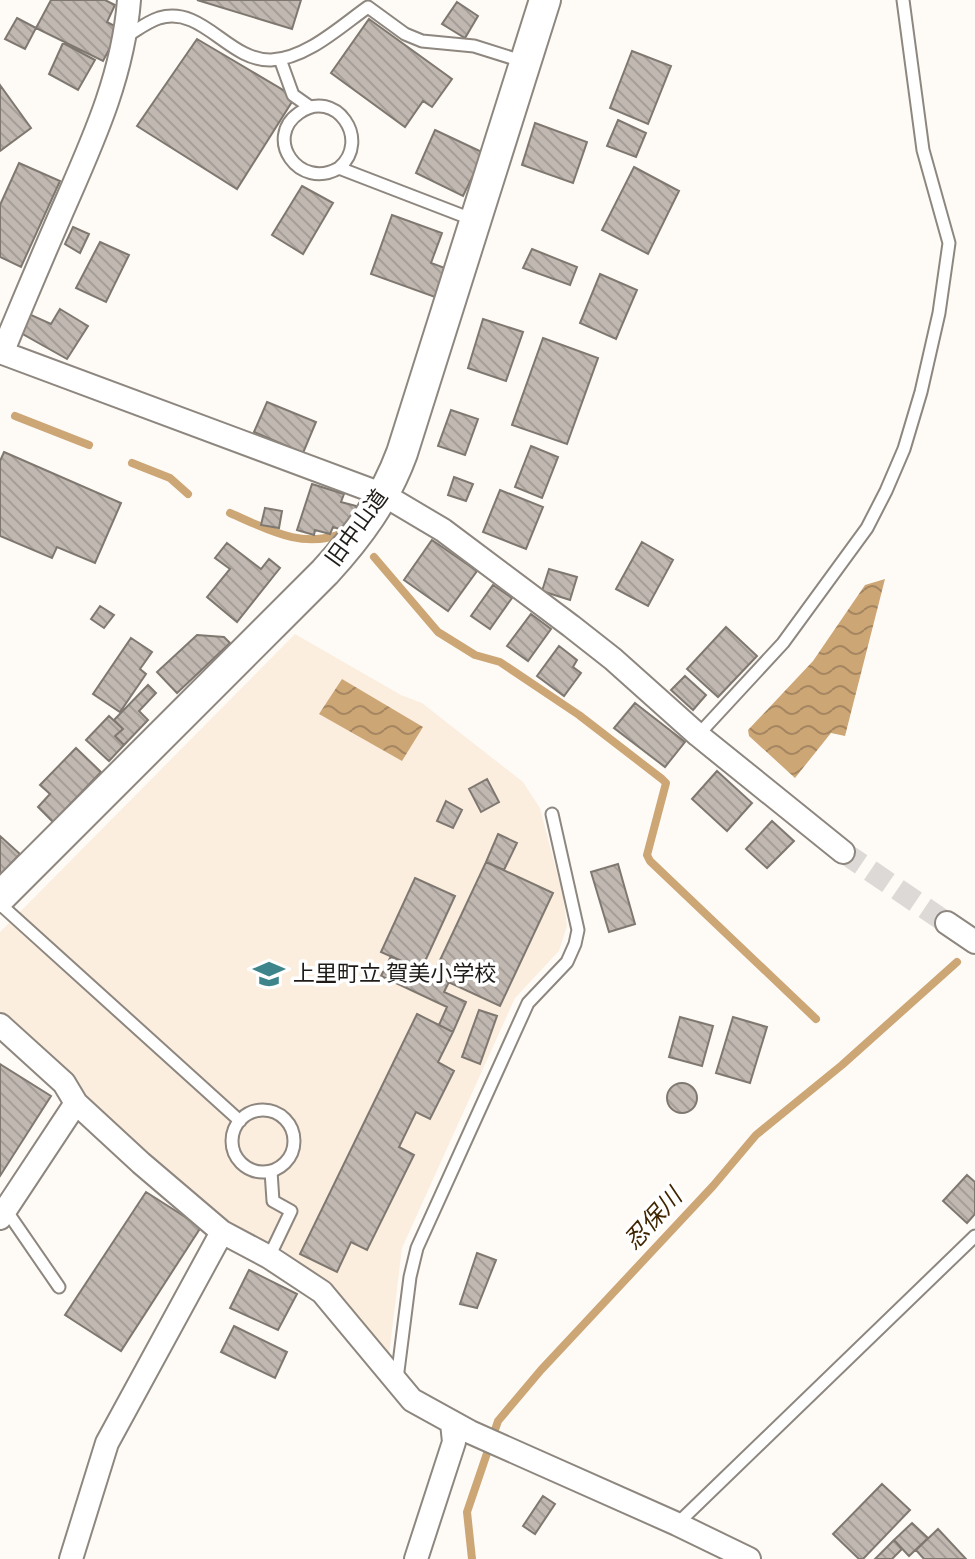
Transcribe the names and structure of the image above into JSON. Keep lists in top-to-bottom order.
{
  "streets": {
    "main road": ["旧中山道"]
  },
  "water": ["忍保川"],
  "places": {
    "school or university": ["上里町立 賀美小学校"]
  }
}
